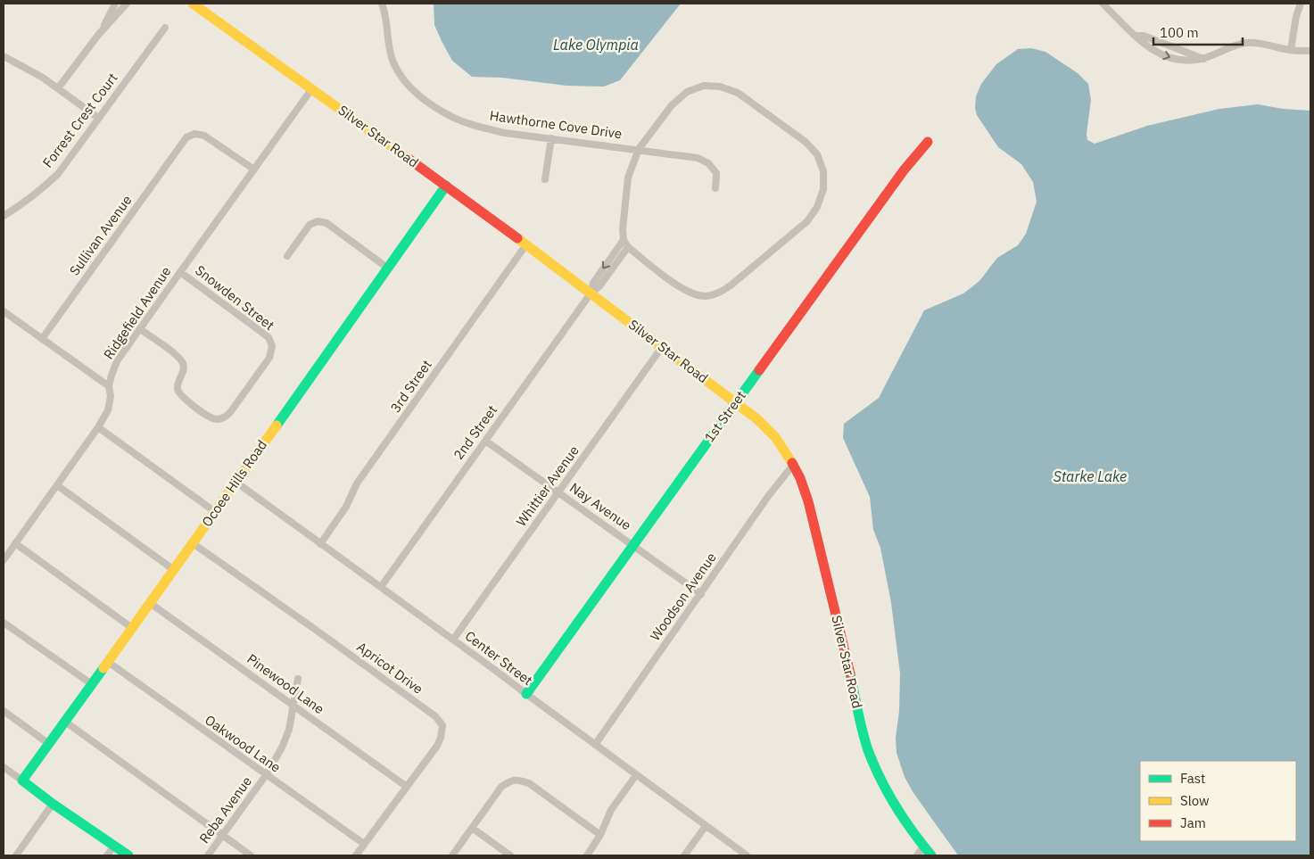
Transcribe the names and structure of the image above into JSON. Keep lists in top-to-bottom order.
{
  "streets": {
    "street": [
      "Forrest Crest Court",
      "Hawthorne Cove Drive",
      "Silver Star Road",
      "Sullivan Avenue",
      "Snowden Street",
      "Ridgefield Avenue",
      "3rd Street",
      "1st Street",
      "2nd Street",
      "Ocoee Hills Road",
      "Whittier Avenue",
      "Nay Avenue",
      "Woodson Avenue",
      "Center Street",
      "Apricot Drive",
      "Pinewood Lane",
      "Oakwood Lane",
      "Reba Avenue"
    ]
  },
  "crossings": [
    ["Silver Star Road", "Ridgefield Avenue"],
    ["Silver Star Road", "3rd Street"],
    ["Silver Star Road", "1st Street"],
    ["Silver Star Road", "2nd Street"],
    ["Silver Star Road", "Ocoee Hills Road"],
    ["Silver Star Road", "Whittier Avenue"],
    ["Silver Star Road", "Woodson Avenue"],
    ["Sullivan Avenue", "Ridgefield Avenue"],
    ["Snowden Street", "Ridgefield Avenue"],
    ["3rd Street", "Center Street"],
    ["1st Street", "Nay Avenue"],
    ["1st Street", "Center Street"],
    ["2nd Street", "Nay Avenue"],
    ["2nd Street", "Center Street"],
    ["Ocoee Hills Road", "Center Street"],
    ["Ocoee Hills Road", "Apricot Drive"],
    ["Ocoee Hills Road", "Pinewood Lane"],
    ["Ocoee Hills Road", "Oakwood Lane"],
    ["Whittier Avenue", "Nay Avenue"],
    ["Whittier Avenue", "Center Street"],
    ["Nay Avenue", "Woodson Avenue"],
    ["Woodson Avenue", "Center Street"],
    ["Apricot Drive", "Pinewood Lane"],
    ["Apricot Drive", "Oakwood Lane"],
    ["Pinewood Lane", "Reba Avenue"],
    ["Oakwood Lane", "Reba Avenue"]
  ],
  "water": ["Lake Olympia", "Starke Lake"],
  "legend": ["Fast", "Slow", "Jam"],
  "scale_bar": "100 m"
}
